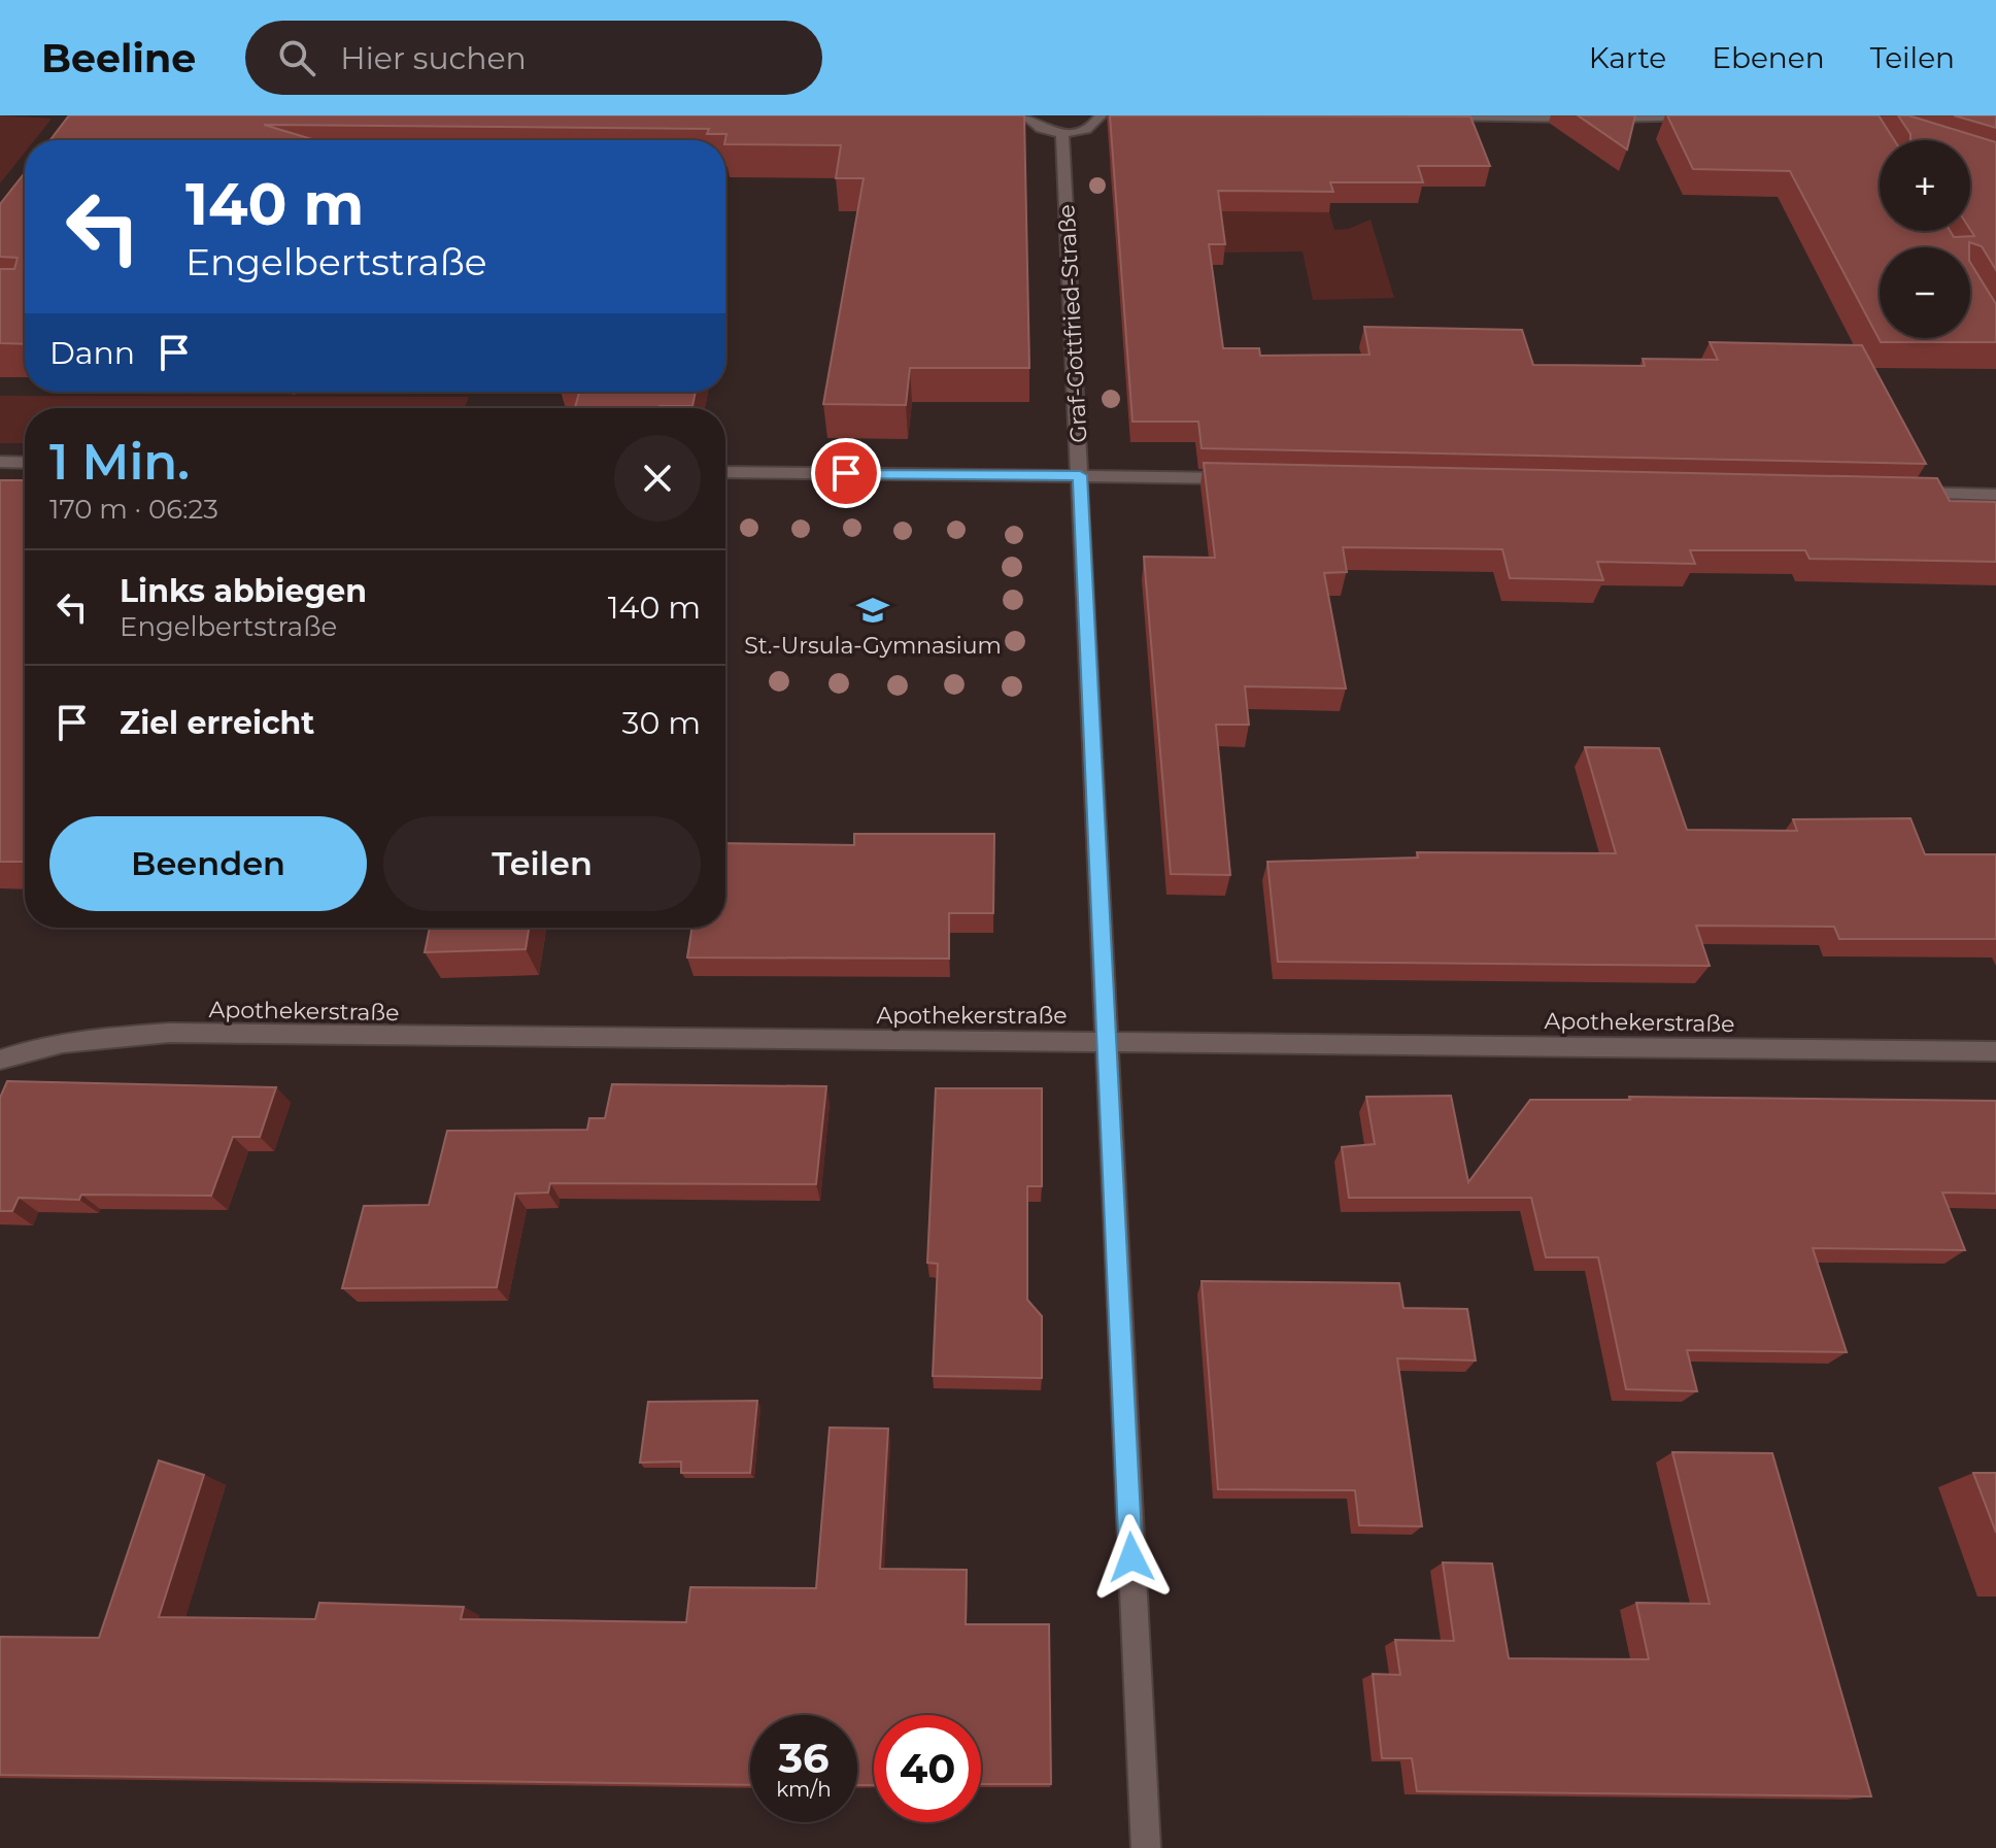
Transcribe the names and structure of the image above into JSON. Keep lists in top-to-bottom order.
{
  "streets": {
    "street": ["Graf-Gottfried-Straße", "Apothekerstraße"]
  },
  "crossings": [
    ["Graf-Gottfried-Straße", "Apothekerstraße"]
  ],
  "places": {
    "school or university": ["St.-Ursula-Gymnasium"]
  },
  "page": {
    "header": "Beeline",
    "search": "Hier suchen",
    "nav": ["Karte", "Ebenen", "Teilen"],
    "map_buttons": ["+", "−"],
    "turn": ["140 m", "Engelbertstraße"],
    "then": "Dann",
    "heading": ["1 Min.", "170 m · 06:23"],
    "list": [
      {
        "name": "Links abbiegen",
        "note": "Engelbertstraße",
        "value": "140 m"
      },
      {
        "name": "Ziel erreicht",
        "value": "30 m"
      }
    ],
    "buttons": ["Beenden", "Teilen"],
    "speed": "36 km/h",
    "limit": "40"
  }
}
